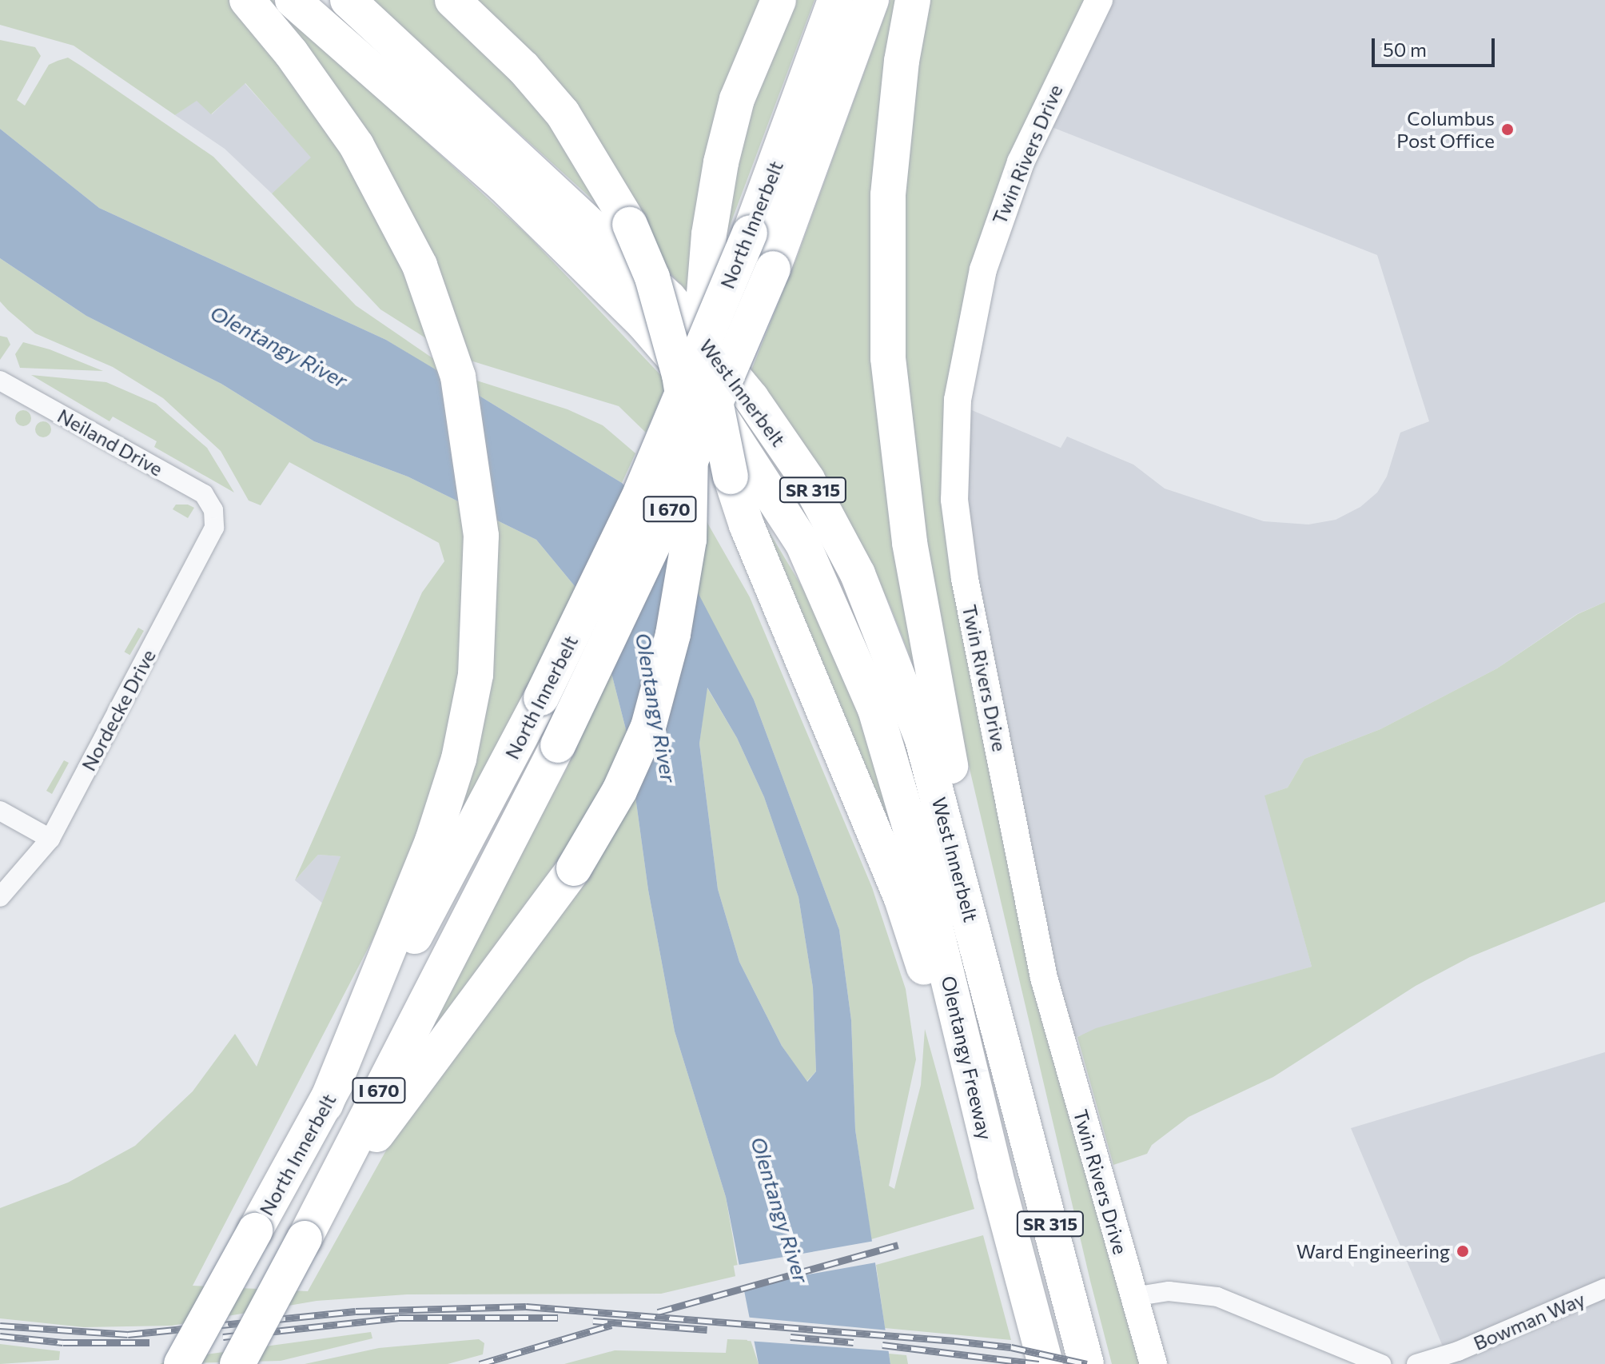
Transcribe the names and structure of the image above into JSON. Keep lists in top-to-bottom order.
{
  "streets": {
    "highway": [
      "North Innerbelt",
      "West Innerbelt",
      "SR 315",
      "I 670",
      "Olentangy Freeway"
    ],
    "main road": ["Twin Rivers Drive"],
    "street": ["Neiland Drive", "Nordecke Drive", "Bowman Way"]
  },
  "crossings": [
    ["West Innerbelt", "Olentangy Freeway"],
    ["Neiland Drive", "Nordecke Drive"]
  ],
  "water": ["Olentangy River"],
  "places": ["Columbus Post Office", "Ward Engineering"],
  "scale_bar": "50 m"
}
